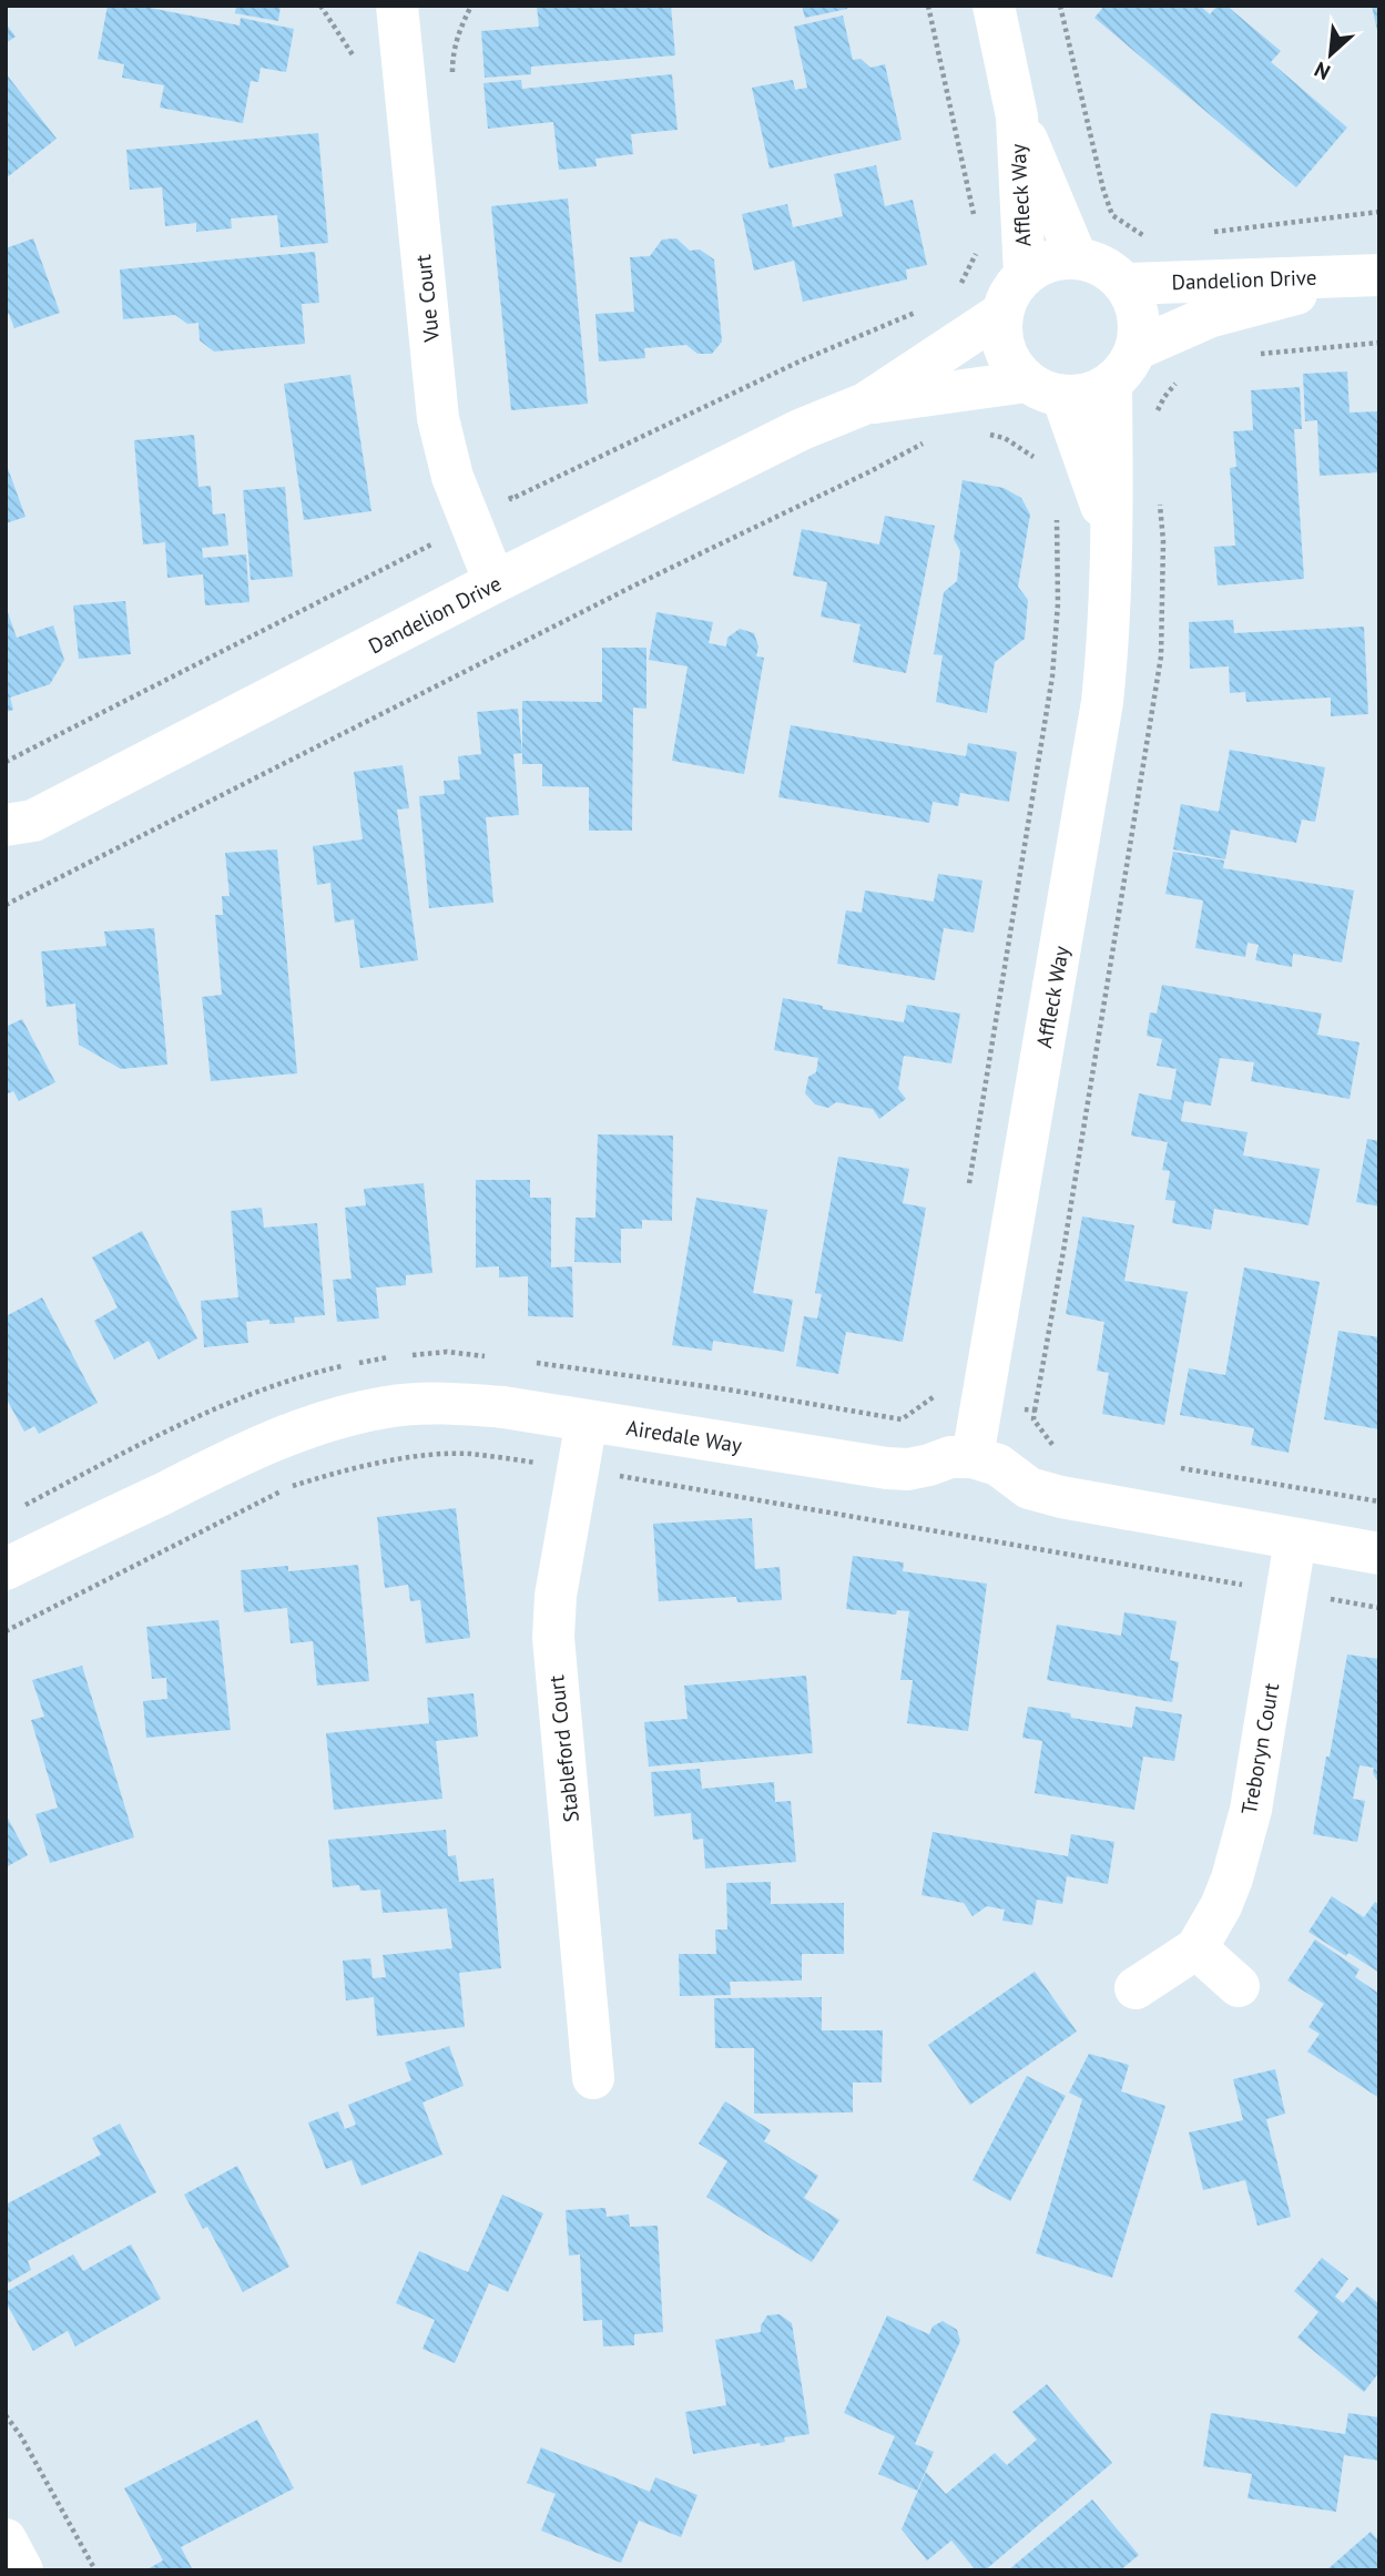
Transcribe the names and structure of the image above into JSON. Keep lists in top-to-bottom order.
{
  "streets": {
    "street": [
      "Affleck Way",
      "Dandelion Drive",
      "Vue Court",
      "Airedale Way",
      "Stableford Court",
      "Treboryn Court"
    ]
  },
  "crossings": [
    ["Affleck Way", "Dandelion Drive"],
    ["Affleck Way", "Airedale Way"],
    ["Dandelion Drive", "Vue Court"],
    ["Airedale Way", "Stableford Court"]
  ],
  "north": "bottom left"
}
